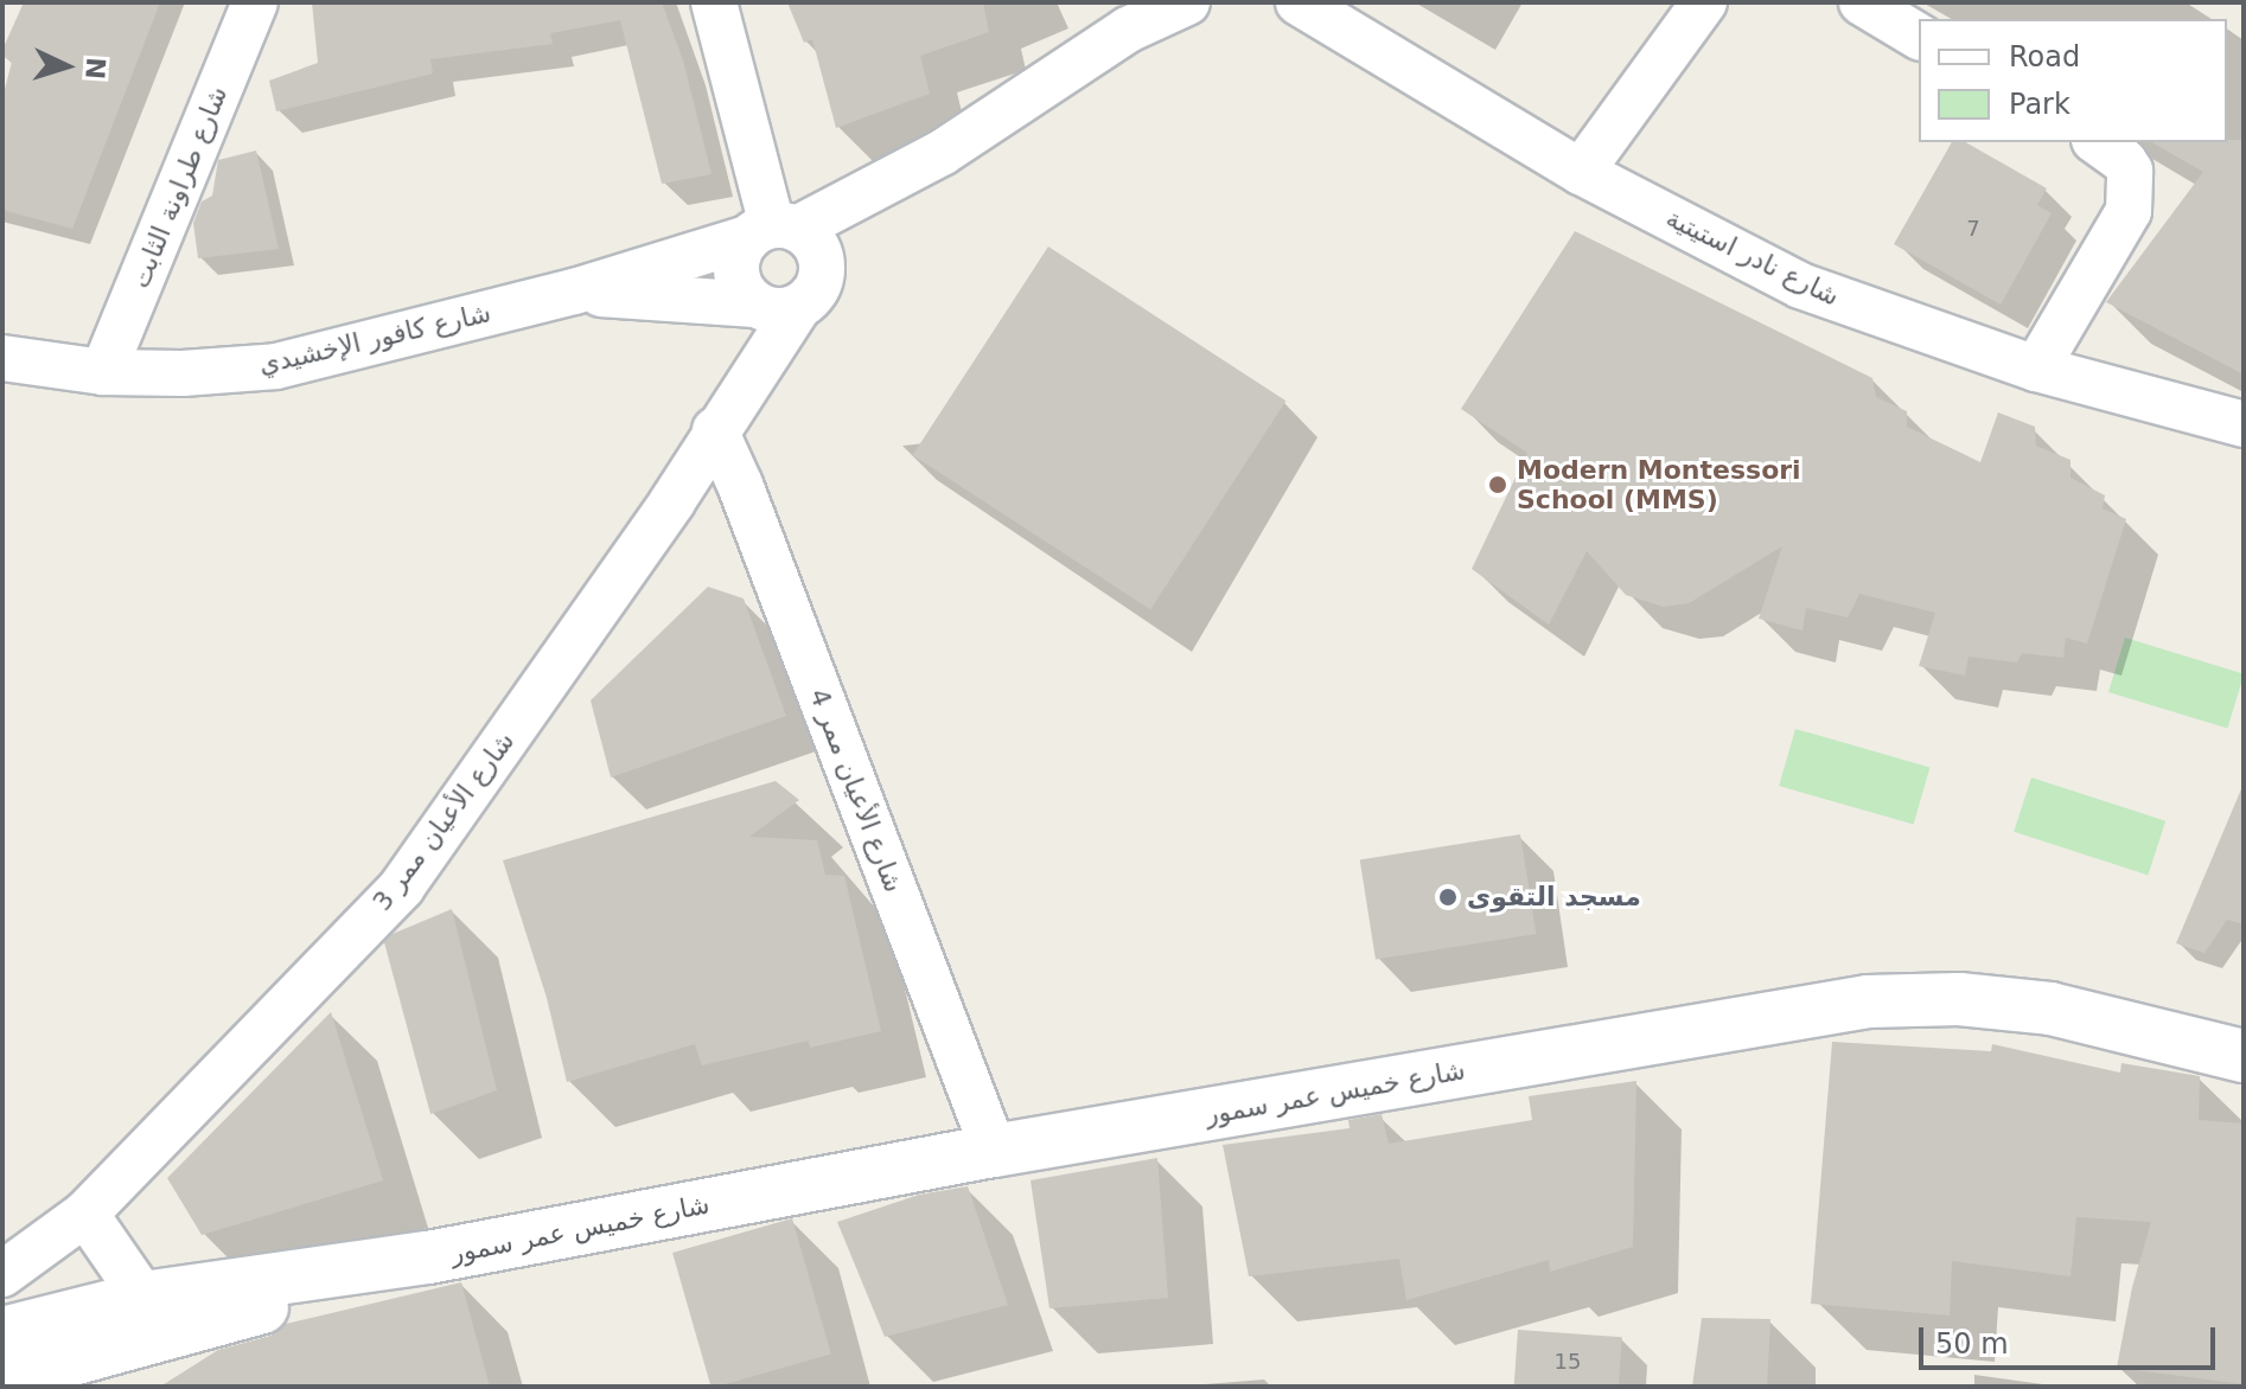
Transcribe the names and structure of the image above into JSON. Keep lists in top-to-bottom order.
{
  "streets": {
    "street": [
      "شارع طراونة الثابت",
      "شارع نادر استيتية",
      "شارع كافور الإخشيدي",
      "شارع الأعيان ممر 4",
      "شارع الأعيان ممر 3",
      "شارع خميس عمر سمور"
    ]
  },
  "crossings": [
    ["شارع طراونة الثابت", "شارع كافور الإخشيدي"],
    ["شارع كافور الإخشيدي", "شارع الأعيان ممر 3"],
    ["شارع الأعيان ممر 4", "شارع الأعيان ممر 3"],
    ["شارع الأعيان ممر 4", "شارع خميس عمر سمور"]
  ],
  "places": ["Modern Montessori School (MMS)", "مسجد التقوى"],
  "house_numbers": ["7", "15"],
  "legend": ["Road", "Park"],
  "scale_bar": "50 m",
  "north": "right"
}
